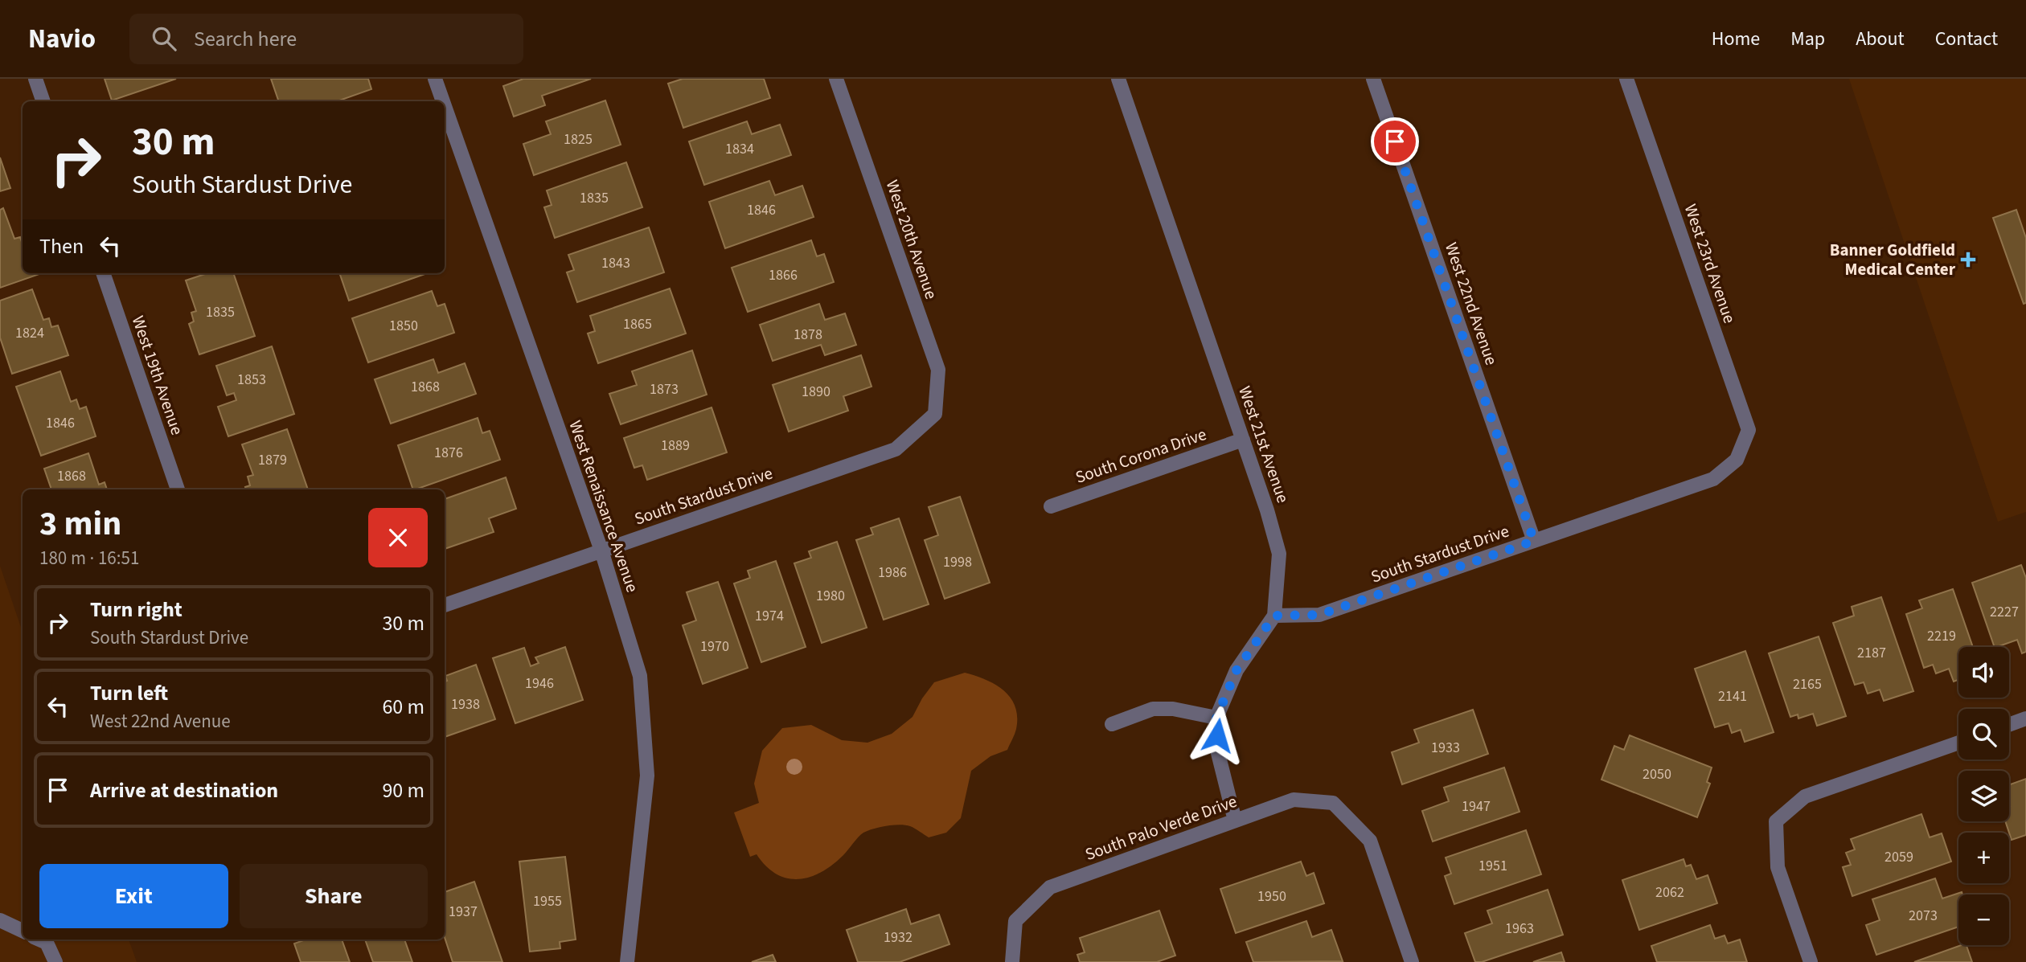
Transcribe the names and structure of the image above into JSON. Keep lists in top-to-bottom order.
{
  "streets": {
    "street": [
      "West 20th Avenue",
      "West 23rd Avenue",
      "West 22nd Avenue",
      "West 19th Avenue",
      "West 21st Avenue",
      "South Corona Drive",
      "South Stardust Drive",
      "West Renaissance Avenue",
      "South Palo Verde Drive"
    ]
  },
  "crossings": [
    ["West 20th Avenue", "South Stardust Drive"],
    ["West 23rd Avenue", "South Stardust Drive"],
    ["West 22nd Avenue", "South Stardust Drive"],
    ["West 21st Avenue", "South Corona Drive"],
    ["West 21st Avenue", "South Stardust Drive"],
    ["South Stardust Drive", "West Renaissance Avenue"]
  ],
  "places": {
    "health": ["Banner Goldfield Medical Center"]
  },
  "house_numbers": [
    "1825",
    "1834",
    "1835",
    "1846",
    "1843",
    "1866",
    "1835",
    "1865",
    "1850",
    "1824",
    "1878",
    "1853",
    "1868",
    "1873",
    "1890",
    "1846",
    "1889",
    "1876",
    "1879",
    "1868",
    "1998",
    "1986",
    "1980",
    "2227",
    "1974",
    "2219",
    "1970",
    "2187",
    "1946",
    "2165",
    "2141",
    "1938",
    "1933",
    "2050",
    "1947",
    "2059",
    "1951",
    "2062",
    "1950",
    "1955",
    "1937",
    "2073",
    "1963",
    "1932"
  ],
  "page": {
    "header": "Navio",
    "search": "Search here",
    "nav": [
      "Home",
      "Map",
      "About",
      "Contact"
    ],
    "turn": ["30 m", "South Stardust Drive"],
    "then": "Then",
    "heading": ["3 min", "180 m · 16:51"],
    "list": [
      {
        "name": "Turn right",
        "note": "South Stardust Drive",
        "value": "30 m"
      },
      {
        "name": "Turn left",
        "note": "West 22nd Avenue",
        "value": "60 m"
      },
      {
        "name": "Arrive at destination",
        "value": "90 m"
      }
    ],
    "map_buttons": ["+", "−"],
    "buttons": ["Exit", "Share"]
  }
}
